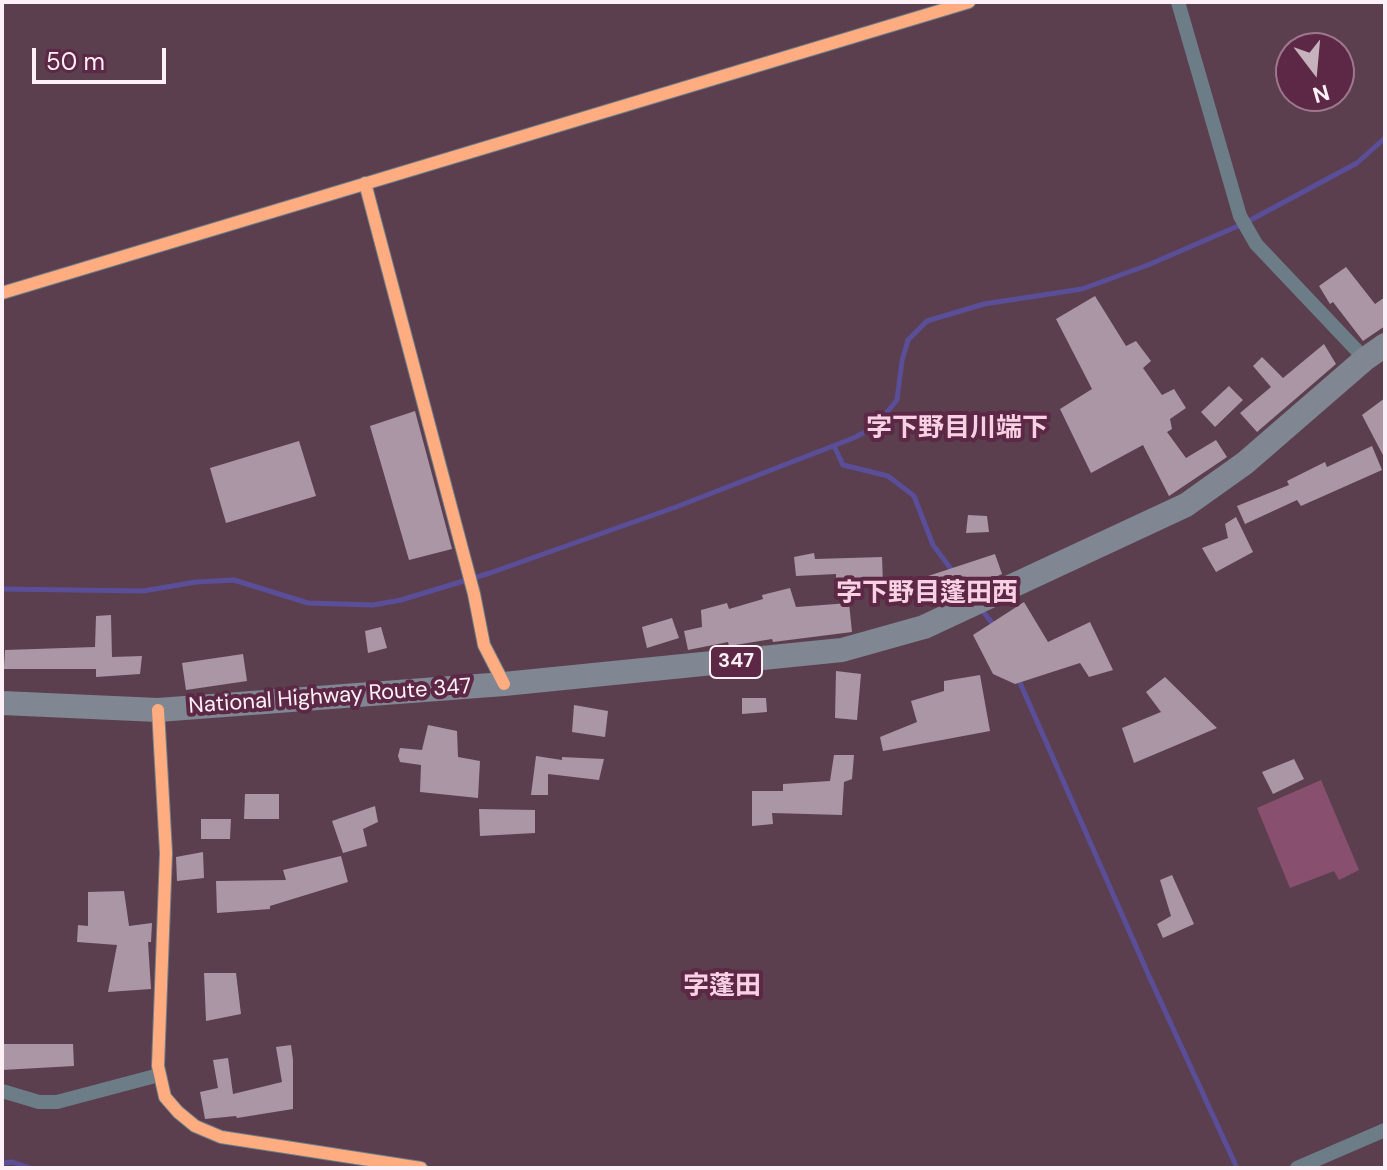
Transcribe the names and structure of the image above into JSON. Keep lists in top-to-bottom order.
{
  "streets": {
    "highway": ["347", "National Highway Route 347"]
  },
  "districts": ["字下野目川端下", "字下野目蓬田西", "字蓬田"],
  "scale_bar": "50 m",
  "north": "bottom"
}
